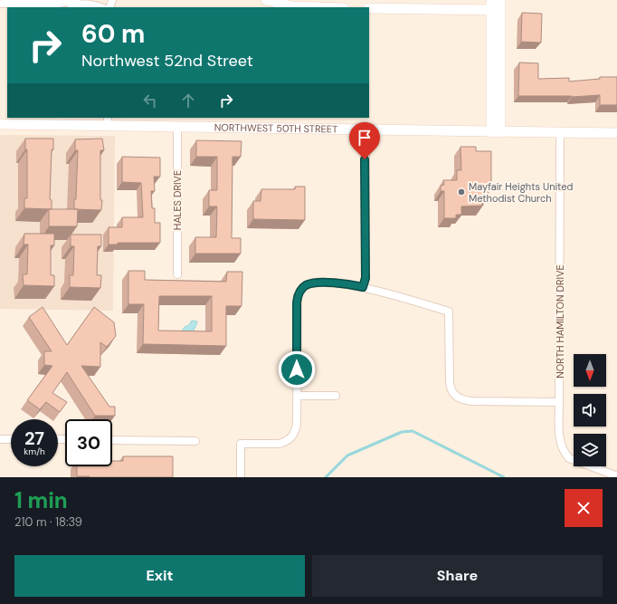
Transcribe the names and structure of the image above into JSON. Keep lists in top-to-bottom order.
{
  "streets": {
    "main road": ["NORTHWEST 50TH STREET"],
    "street": ["HALES DRIVE", "NORTH HAMILTON DRIVE"]
  },
  "crossings": [
    ["NORTHWEST 50TH STREET", "HALES DRIVE"],
    ["NORTHWEST 50TH STREET", "NORTH HAMILTON DRIVE"]
  ],
  "places": ["Mayfair Heights United Methodist Church"],
  "north": "bottom",
  "page": {
    "turn": ["60 m", "Northwest 52nd Street"],
    "speed": "27 km/h",
    "limit": "30",
    "heading": ["1 min", "210 m · 18:39"],
    "buttons": ["Exit", "Share"]
  }
}
